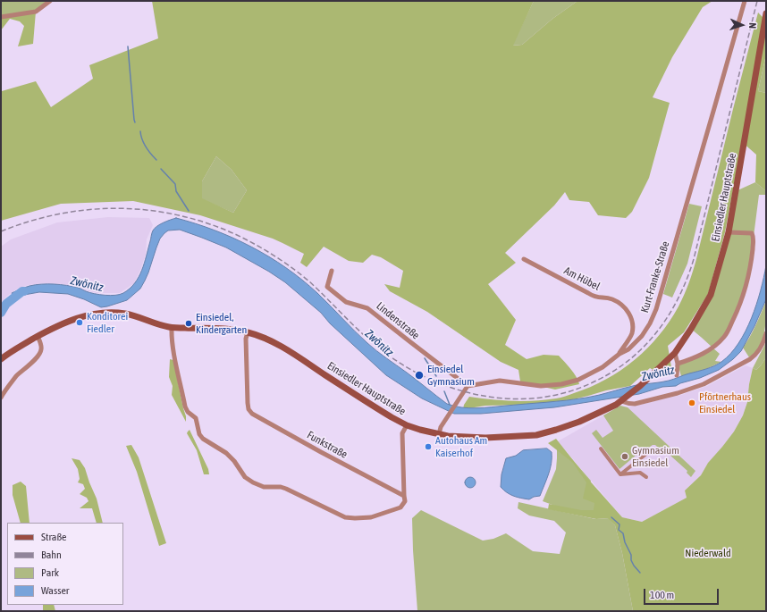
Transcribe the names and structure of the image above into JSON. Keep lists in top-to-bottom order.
{
  "streets": {
    "main road": ["Einsiedler Hauptstraße"],
    "street": [
      "Kurt-Franke-Straße",
      "Am Hübel",
      "Lindenstraße",
      "Funkstraße"
    ]
  },
  "crossings": [
    ["Einsiedler Hauptstraße", "Funkstraße"],
    ["Kurt-Franke-Straße", "Am Hübel"],
    ["Kurt-Franke-Straße", "Lindenstraße"]
  ],
  "water": ["Zwönitz"],
  "parks": ["Niederwald"],
  "places": [
    "Konditorei Fiedler",
    "Einsiedel, Kindergarten",
    "Einsiedel Gymnasium",
    "Pförtnerhaus Einsiedel",
    "Autohaus Am Kaiserhof",
    "Gymnasium Einsiedel"
  ],
  "legend": [
    "Straße",
    "Bahn",
    "Park",
    "Wasser"
  ],
  "scale_bar": "100 m",
  "north": "right"
}
